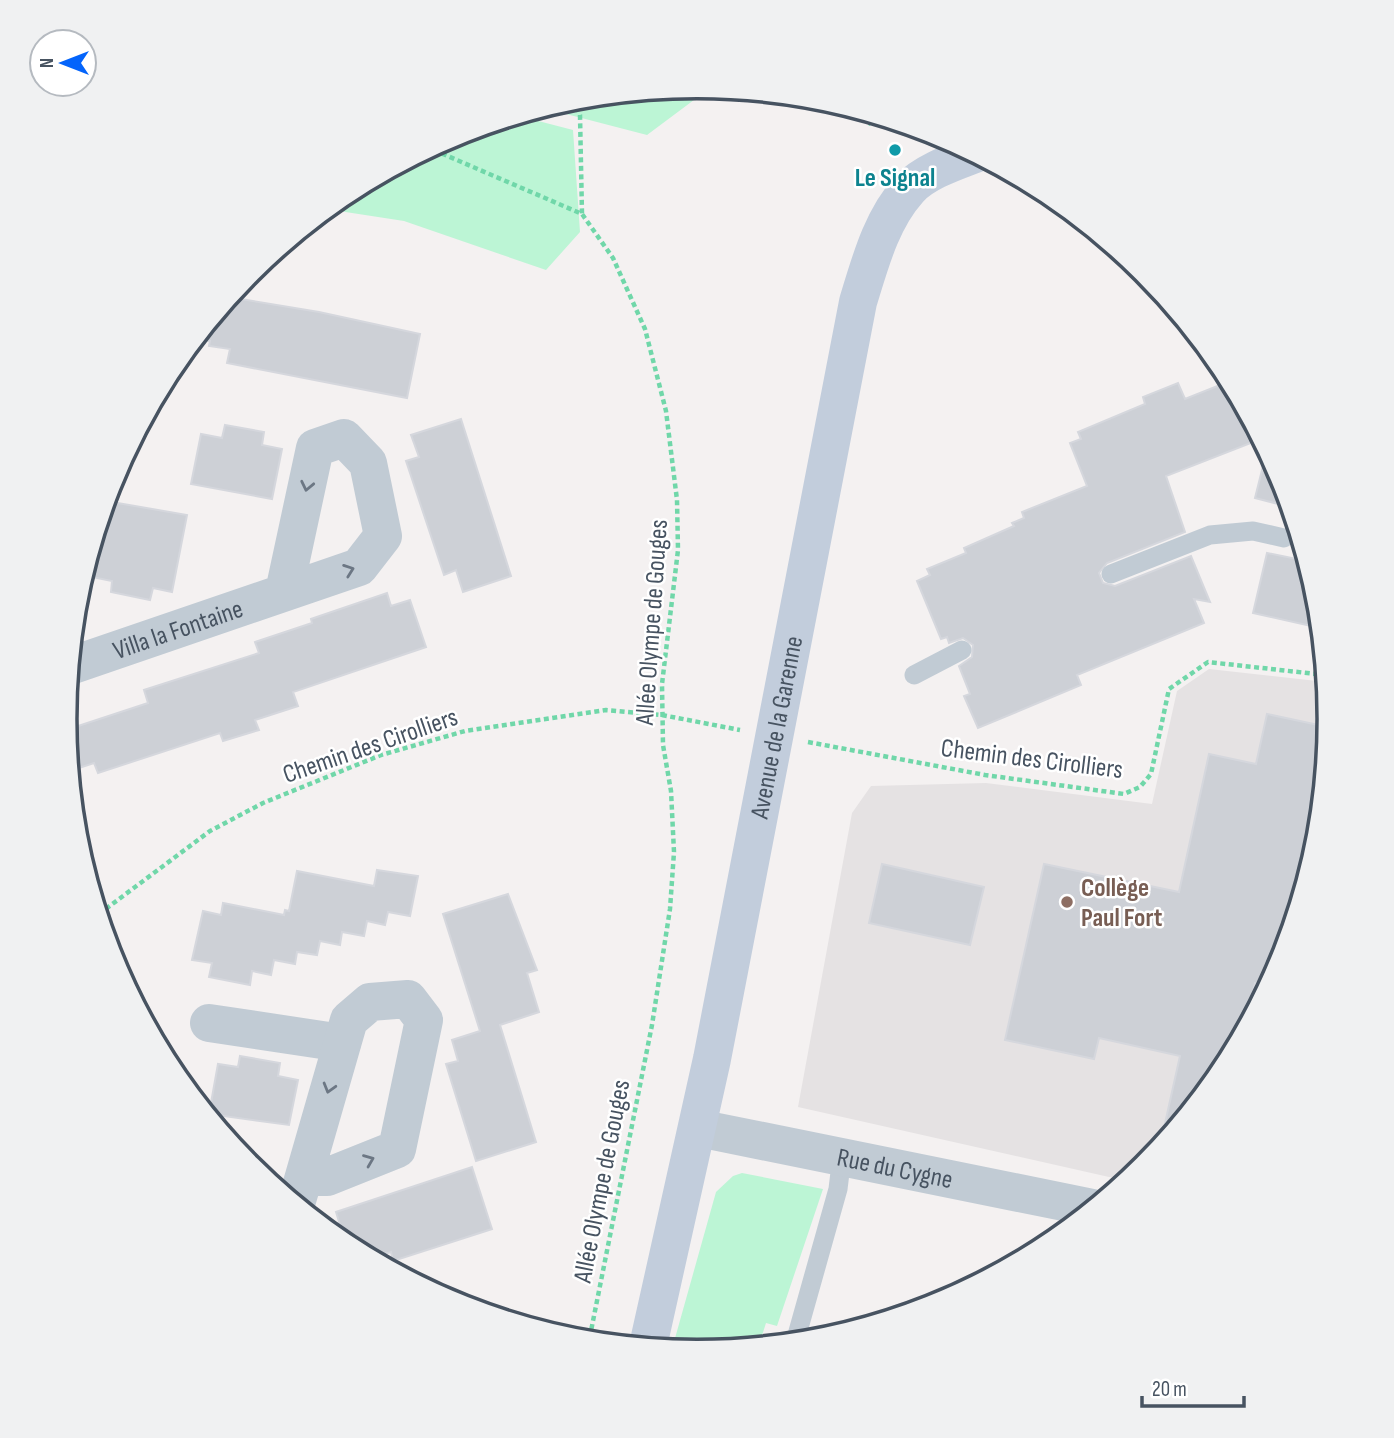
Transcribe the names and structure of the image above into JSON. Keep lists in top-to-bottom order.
{
  "streets": {
    "street": ["Villa la Fontaine", "Avenue de la Garenne", "Rue du Cygne"],
    "path": ["Allée Olympe de Gouges", "Chemin des Cirolliers"]
  },
  "crossings": [
    ["Allée Olympe de Gouges", "Chemin des Cirolliers"],
    ["Avenue de la Garenne", "Rue du Cygne"]
  ],
  "places": ["Le Signal", "Collège Paul Fort"],
  "scale_bar": "20 m",
  "north": "left"
}
